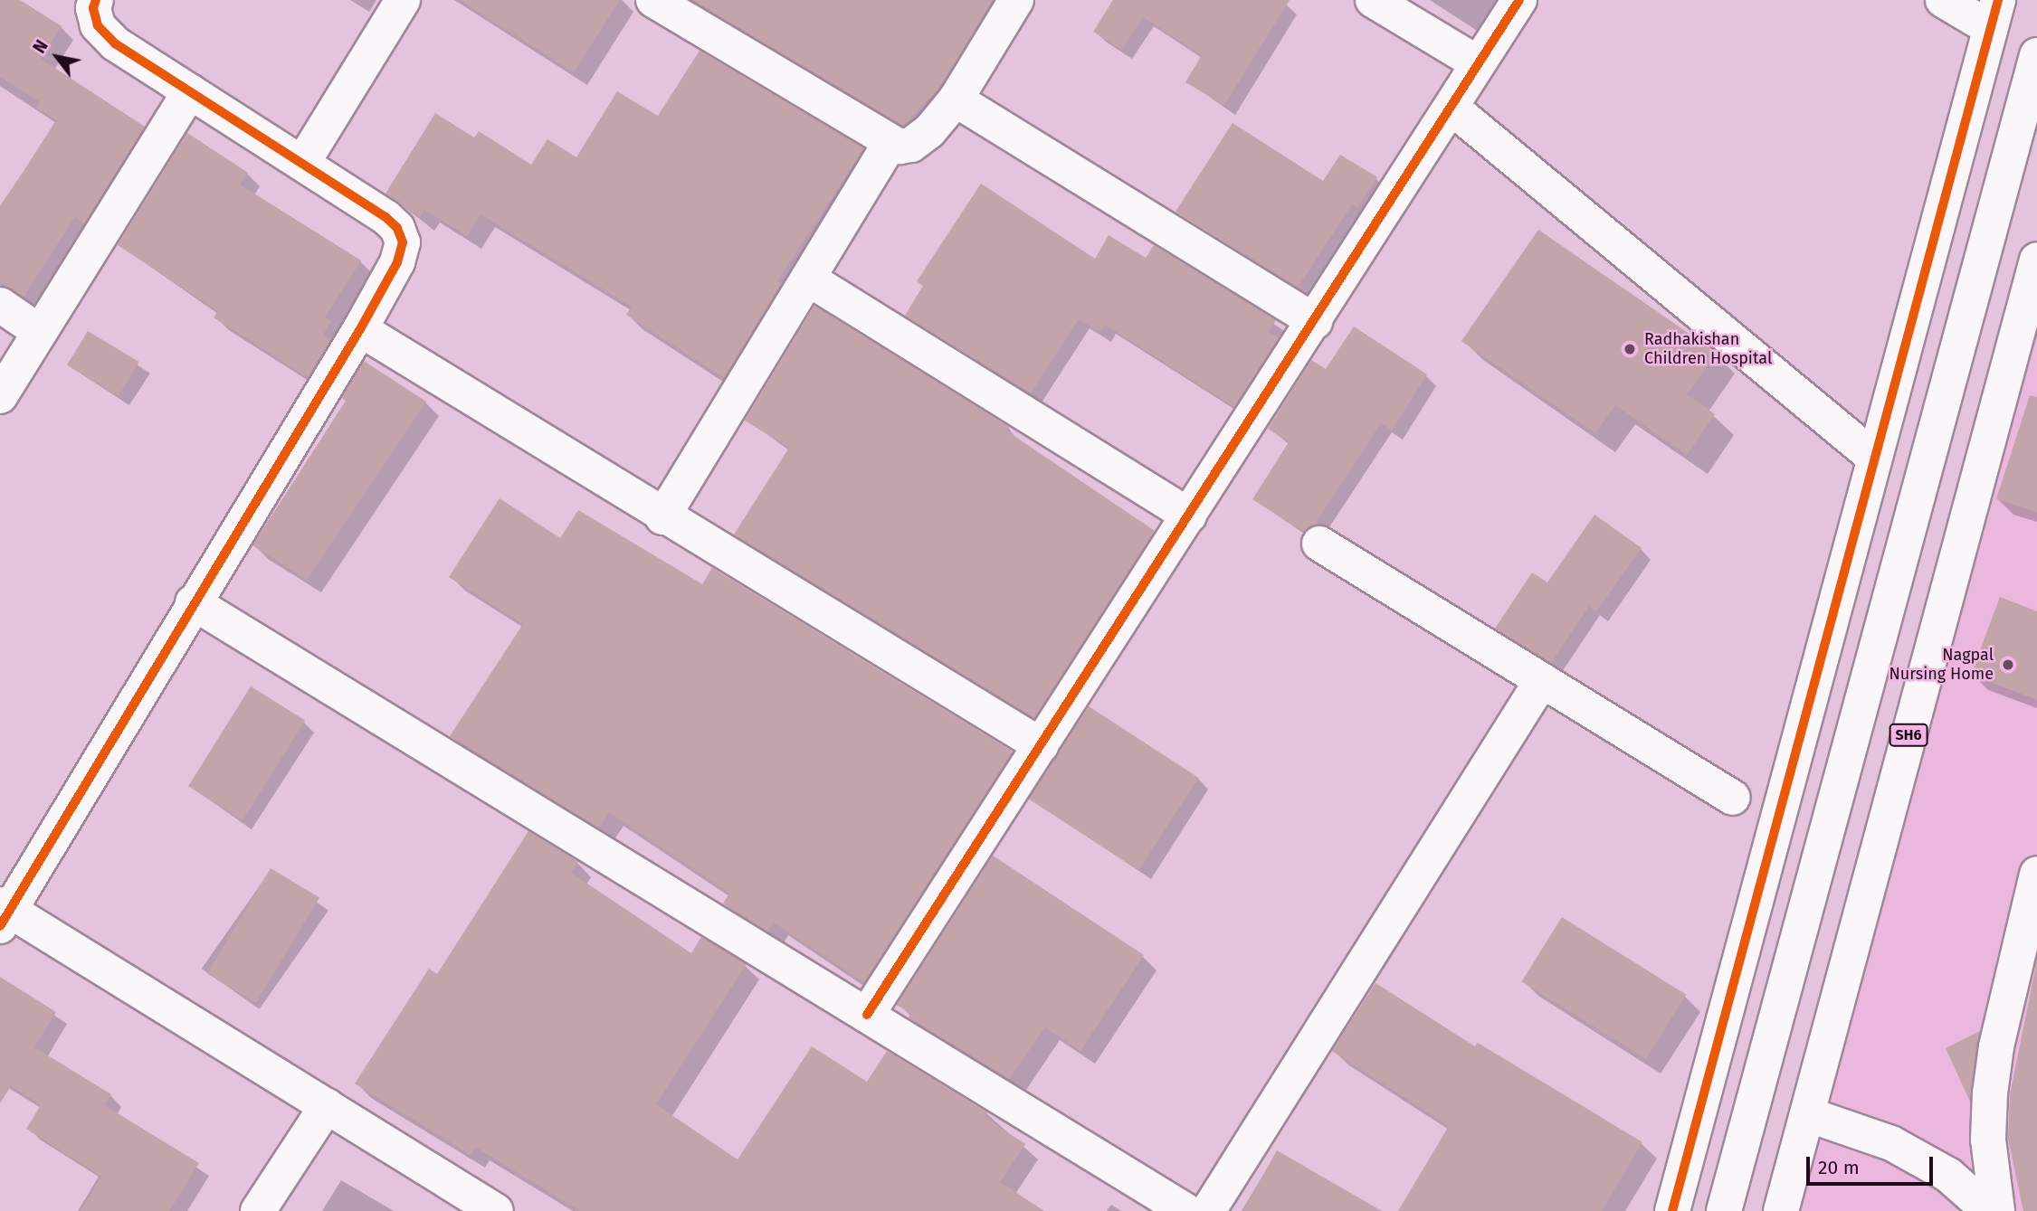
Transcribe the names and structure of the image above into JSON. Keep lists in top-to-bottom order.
{
  "streets": {
    "street": ["SH6"]
  },
  "places": ["Radhakishan Children Hospital", "Nagpal Nursing Home"],
  "scale_bar": "20 m",
  "north": "top left"
}
